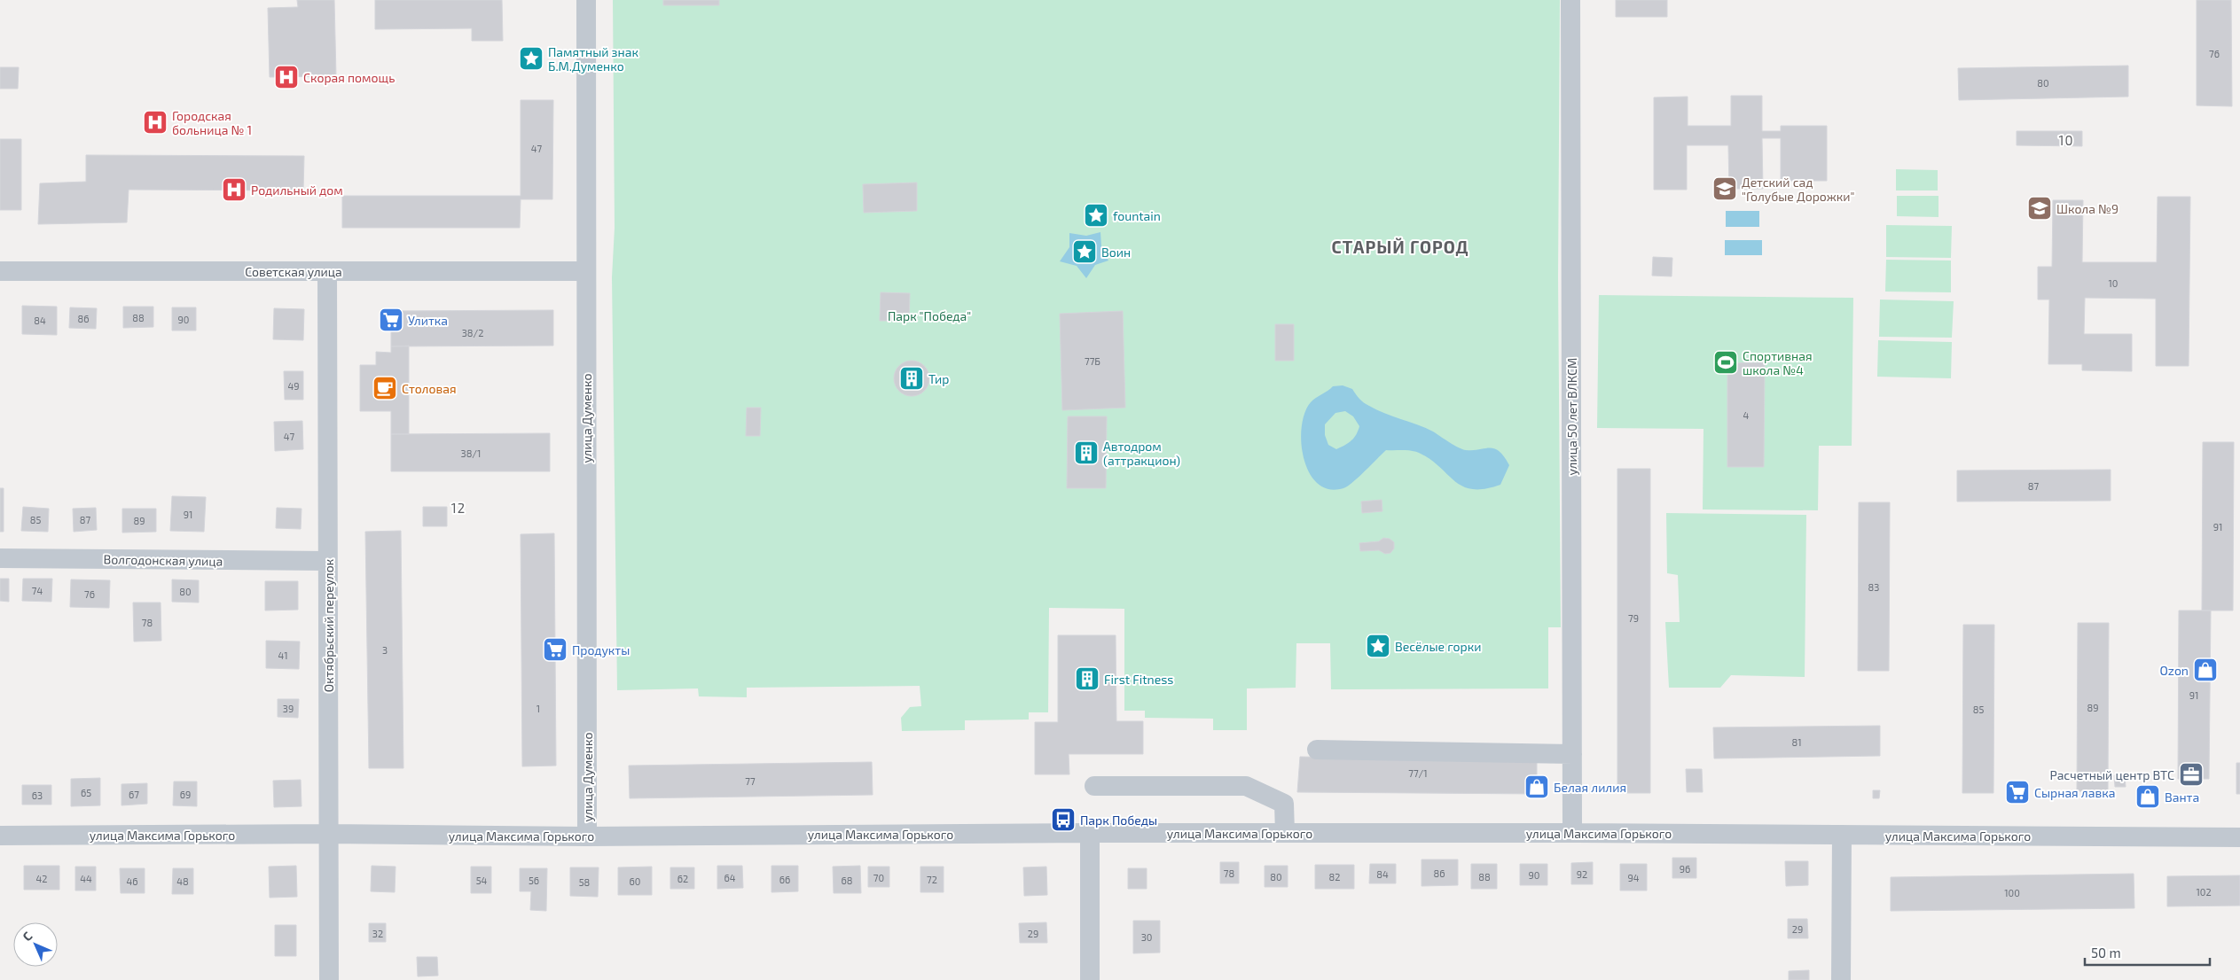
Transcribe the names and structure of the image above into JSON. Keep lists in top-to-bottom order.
{
  "streets": {
    "street": [
      "Советская улица",
      "улица 50 лет ВЛКСМ",
      "улица Думенко",
      "Волгодонская улица",
      "Октябрьский переулок",
      "улица Максима Горького"
    ]
  },
  "crossings": [
    ["Советская улица", "улица Думенко"],
    ["Советская улица", "Октябрьский переулок"],
    ["улица 50 лет ВЛКСМ", "улица Максима Горького"],
    ["улица Думенко", "улица Максима Горького"],
    ["Волгодонская улица", "Октябрьский переулок"],
    ["Октябрьский переулок", "улица Максима Горького"]
  ],
  "districts": ["10", "СТАРЫЙ ГОРОД", "12"],
  "parks": ["Парк \"Победа\""],
  "places": {
    "place": [
      "Памятный знак Б.М.Думенко",
      "fountain",
      "Воин",
      "Весёлые горки"
    ],
    "hospital": ["Скорая помощь", "Городская больница № 1", "Родильный дом"],
    "school or university": ["Детский сад \"Голубые Дорожки\"", "Школа №9"],
    "supermarket": ["Улитка", "Продукты", "Сырная лавка"],
    "sports": ["Спортивная школа №4"],
    "building": ["Тир", "Автодром (аттракцион)", "First Fitness"],
    "cafe": ["Столовая"],
    "shop": ["Ozon", "Белая лилия", "Ванта"],
    "office": ["Расчетный центр ВТС"],
    "bus stop": ["Парк Победы"]
  },
  "house_numbers": [
    "76",
    "80",
    "47",
    "10",
    "88",
    "86",
    "90",
    "84",
    "38/2",
    "77Б",
    "49",
    "4",
    "47",
    "38/1",
    "87",
    "91",
    "85",
    "87",
    "89",
    "91",
    "83",
    "74",
    "80",
    "76",
    "79",
    "78",
    "3",
    "41",
    "91",
    "89",
    "39",
    "1",
    "85",
    "81",
    "77/1",
    "77",
    "65",
    "67",
    "69",
    "63",
    "96",
    "78",
    "86",
    "84",
    "92",
    "90",
    "80",
    "82",
    "88",
    "64",
    "70",
    "94",
    "42",
    "44",
    "62",
    "66",
    "72",
    "54",
    "56",
    "68",
    "46",
    "48",
    "60",
    "58",
    "102",
    "100",
    "29",
    "32",
    "29",
    "30"
  ],
  "scale_bar": "50 m",
  "north": "top left"
}
